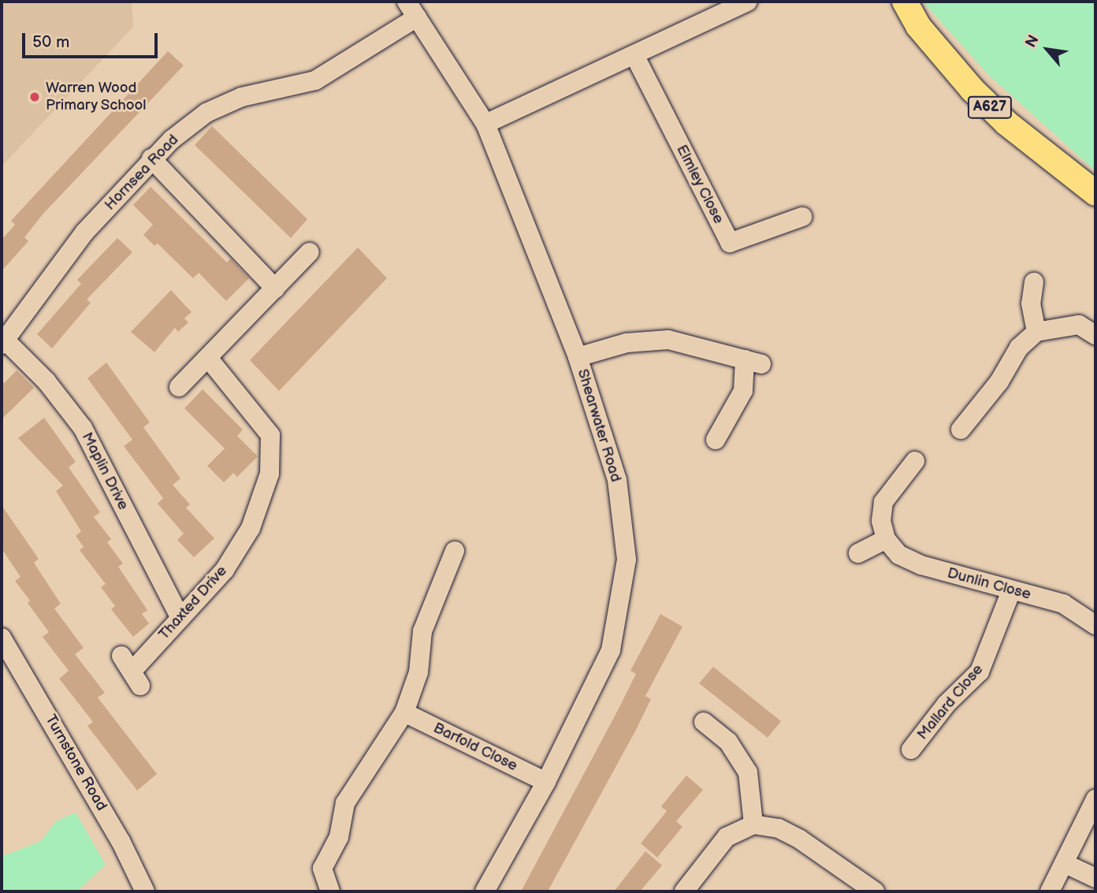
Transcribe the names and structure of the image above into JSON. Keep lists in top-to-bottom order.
{
  "streets": {
    "main road": ["A627"],
    "street": [
      "Hornsea Road",
      "Elmley Close",
      "Shearwater Road",
      "Maplin Drive",
      "Dunlin Close",
      "Thaxted Drive",
      "Mallard Close",
      "Barfold Close",
      "Turnstone Road"
    ]
  },
  "crossings": [
    ["Hornsea Road", "Shearwater Road"],
    ["Hornsea Road", "Maplin Drive"],
    ["Shearwater Road", "Barfold Close"],
    ["Maplin Drive", "Thaxted Drive"],
    ["Dunlin Close", "Mallard Close"]
  ],
  "places": ["Warren Wood Primary School"],
  "scale_bar": "50 m",
  "north": "top left"
}
